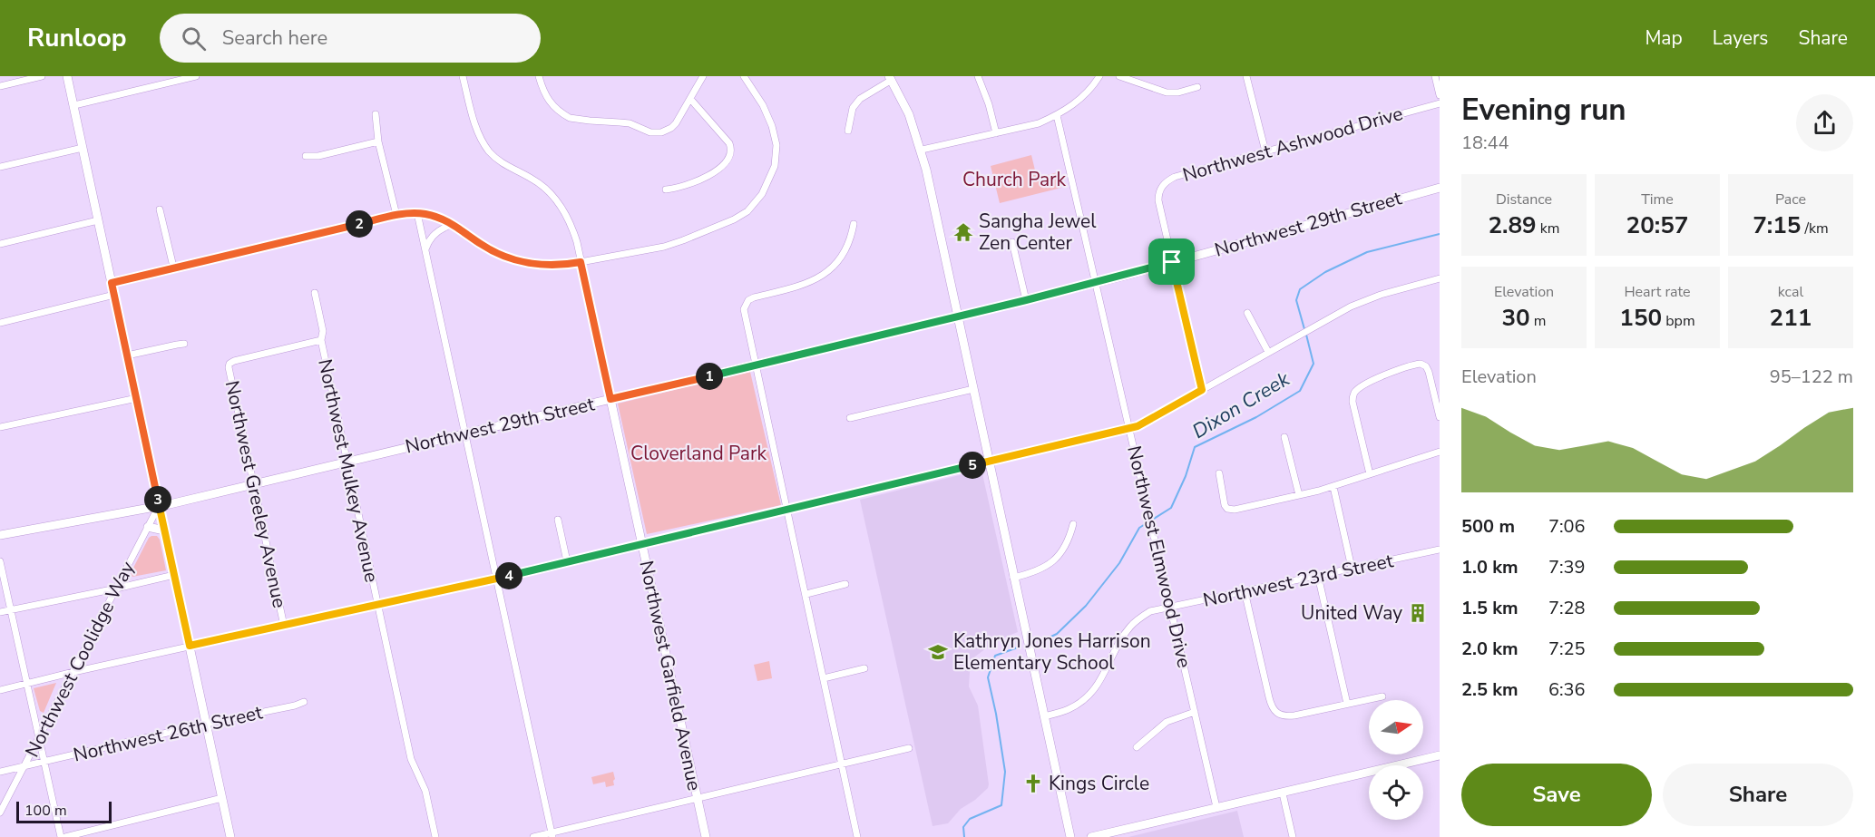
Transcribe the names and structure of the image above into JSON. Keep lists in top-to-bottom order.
{
  "streets": {
    "street": [
      "Northwest Ashwood Drive",
      "Northwest 29th Street",
      "Northwest Mulkey Avenue",
      "Northwest Greeley Avenue",
      "Northwest Elmwood Drive",
      "Northwest 23rd Street",
      "Northwest Coolidge Way",
      "Northwest Garfield Avenue",
      "Northwest 26th Street"
    ]
  },
  "crossings": [
    ["Northwest Ashwood Drive", "Northwest 29th Street"],
    ["Northwest 29th Street", "Northwest Mulkey Avenue"],
    ["Northwest 29th Street", "Northwest Greeley Avenue"],
    ["Northwest 29th Street", "Northwest Elmwood Drive"],
    ["Northwest 29th Street", "Northwest Coolidge Way"],
    ["Northwest 29th Street", "Northwest Garfield Avenue"],
    ["Northwest Mulkey Avenue", "Northwest Greeley Avenue"],
    ["Northwest Elmwood Drive", "Northwest 23rd Street"],
    ["Northwest Coolidge Way", "Northwest 26th Street"]
  ],
  "water": ["Dixon Creek"],
  "parks": ["Church Park", "Cloverland Park"],
  "places": {
    "temple": ["Sangha Jewel Zen Center"],
    "building": ["United Way"],
    "school or university": ["Kathryn Jones Harrison Elementary School"],
    "church": ["Kings Circle"]
  },
  "scale_bar": "100 m",
  "north": "right",
  "page": {
    "header": "Runloop",
    "search": "Search here",
    "nav": ["Map", "Layers", "Share"],
    "heading": ["Evening run", "18:44"],
    "stats": [
      ["Distance", "2.89 km"],
      ["Time", "20:57"],
      ["Pace", "7:15 /km"],
      ["Elevation", "30 m"],
      ["Heart rate", "150 bpm"],
      ["kcal", "211"]
    ],
    "pins": [
      "2",
      "1",
      "5",
      "3",
      "4"
    ],
    "chart": ["Elevation", "95–122 m"],
    "list": [
      {
        "name": "500 m",
        "note": "7:06"
      },
      {
        "name": "1.0 km",
        "note": "7:39"
      },
      {
        "name": "1.5 km",
        "note": "7:28"
      },
      {
        "name": "2.0 km",
        "note": "7:25"
      },
      {
        "name": "2.5 km",
        "note": "6:36"
      }
    ],
    "buttons": ["Save", "Share"],
    "scale": "100 m"
  }
}
